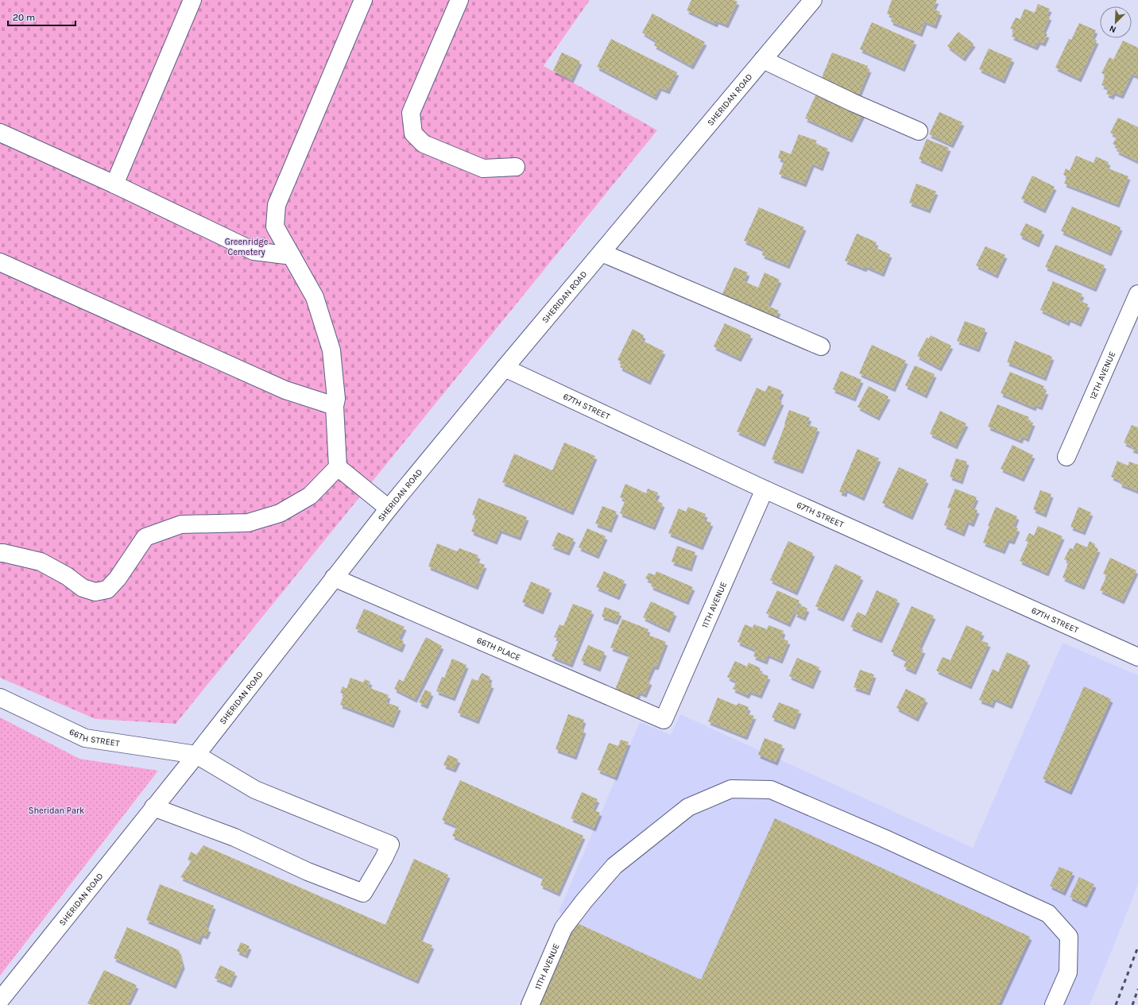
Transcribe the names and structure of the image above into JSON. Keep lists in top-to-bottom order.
{
  "streets": {
    "street": [
      "SHERIDAN ROAD",
      "12TH AVENUE",
      "67TH STREET",
      "11TH AVENUE",
      "66TH PLACE",
      "66TH STREET"
    ]
  },
  "crossings": [
    ["SHERIDAN ROAD", "67TH STREET"],
    ["SHERIDAN ROAD", "66TH PLACE"],
    ["SHERIDAN ROAD", "66TH STREET"],
    ["67TH STREET", "11TH AVENUE"],
    ["11TH AVENUE", "66TH PLACE"]
  ],
  "parks": ["Greenridge Cemetery", "Sheridan Park"],
  "scale_bar": "20 m",
  "north": "bottom left"
}
